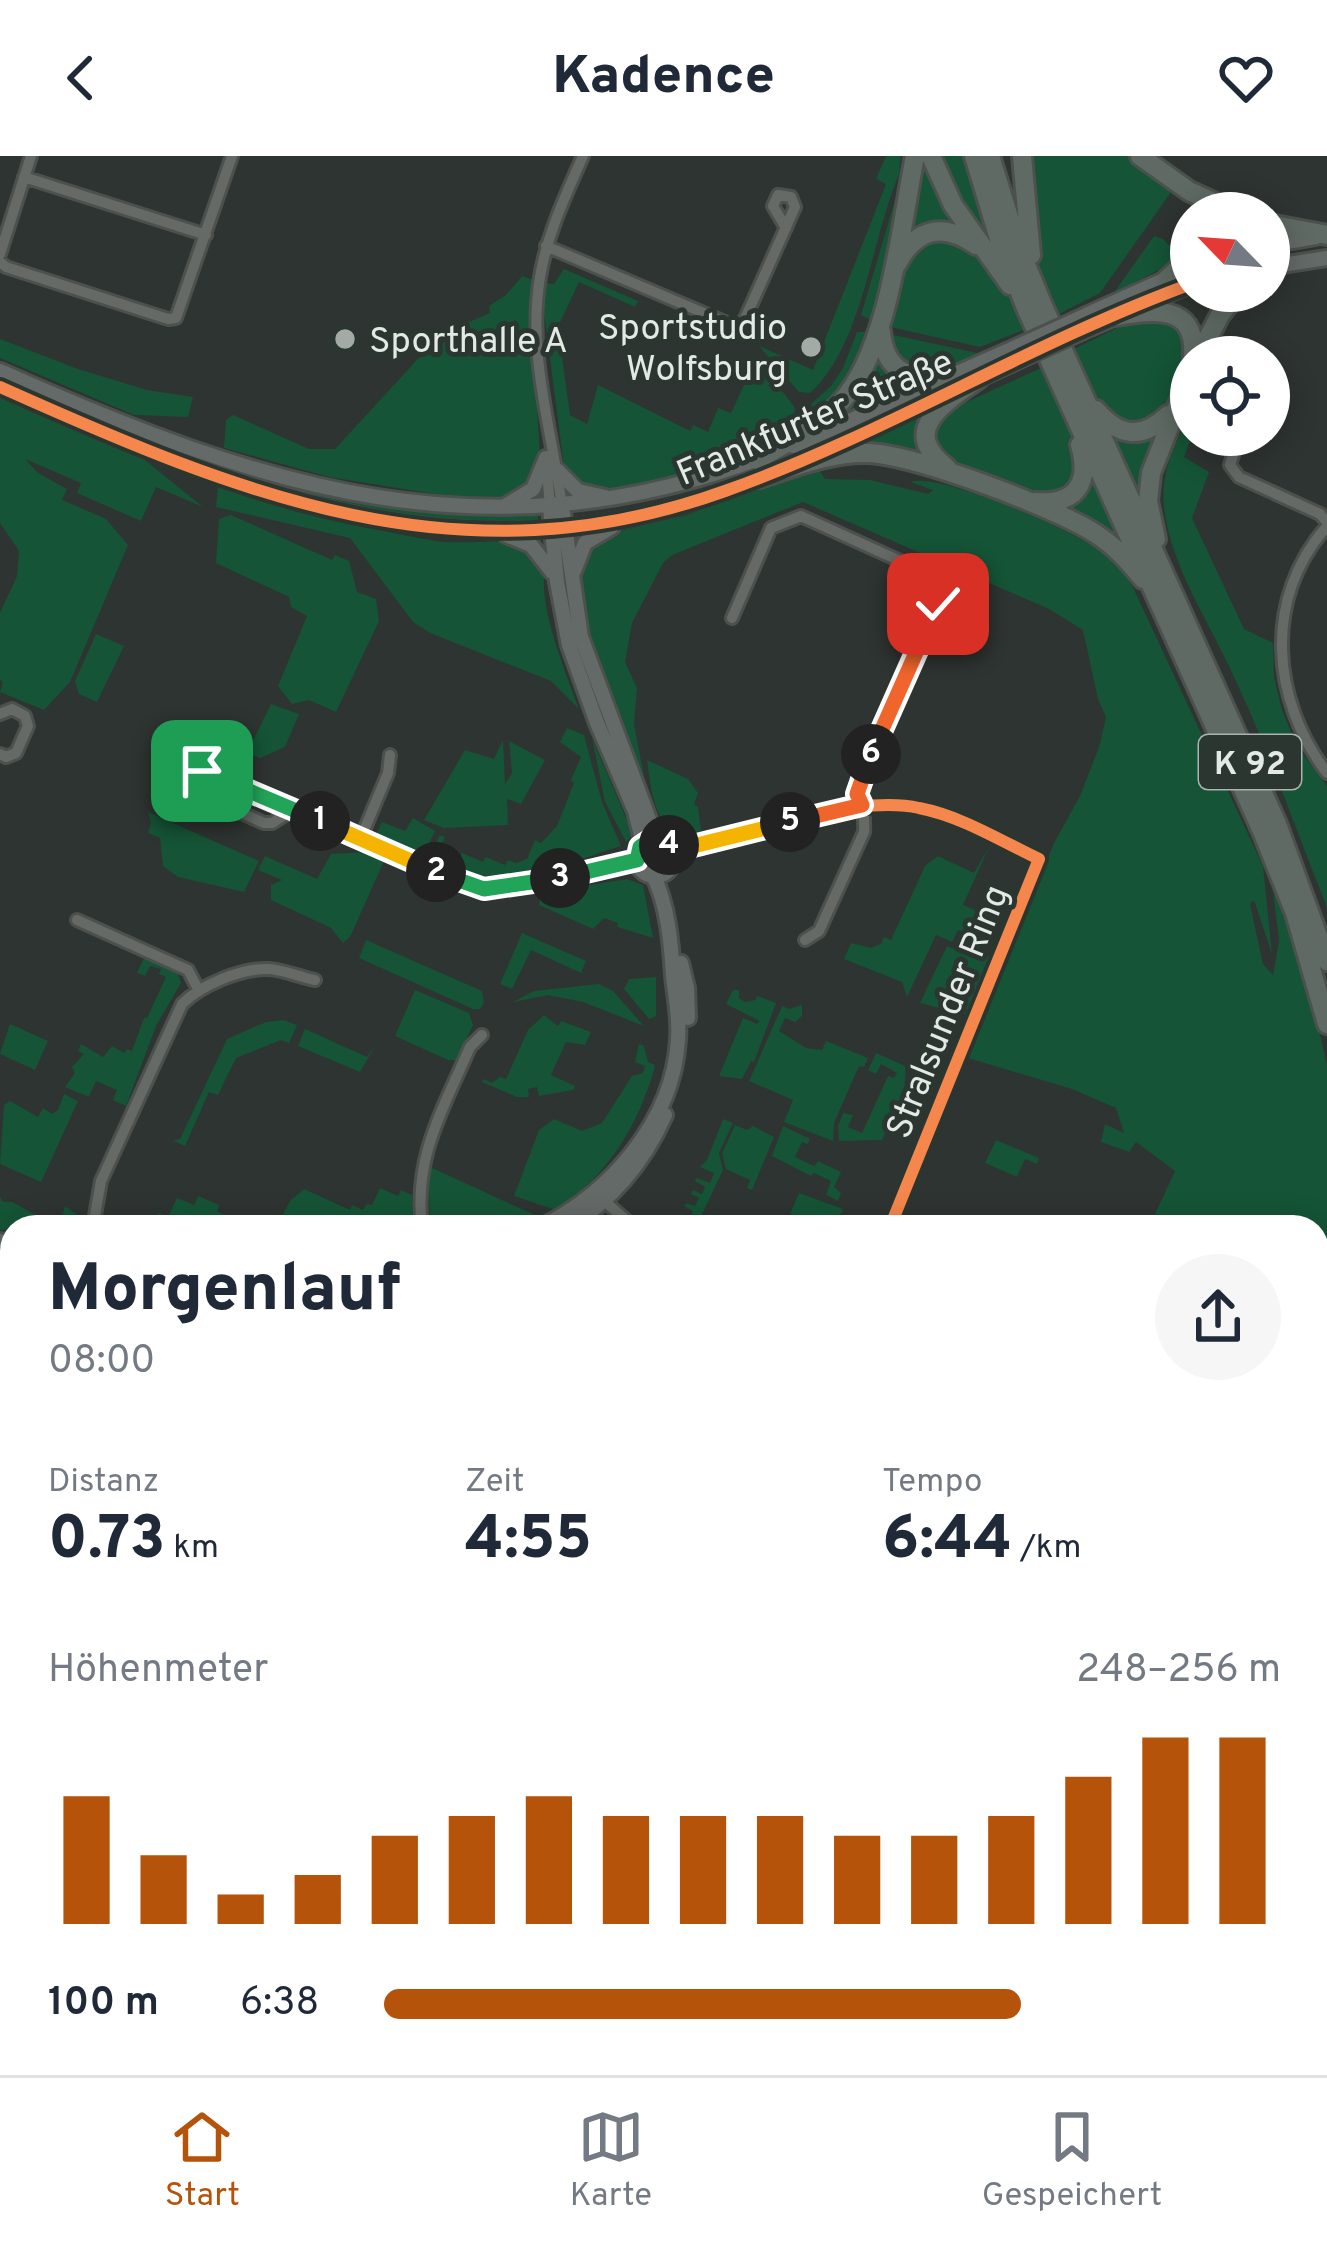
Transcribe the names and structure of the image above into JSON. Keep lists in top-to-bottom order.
{
  "streets": {
    "highway": ["K 92"],
    "street": ["Frankfurter Straße", "Stralsunder Ring"]
  },
  "places": ["Sporthalle A", "Sportstudio Wolfsburg"],
  "north": "top left",
  "page": {
    "header": "Kadence",
    "pins": [
      "6",
      "1",
      "5",
      "4",
      "2",
      "3"
    ],
    "heading": ["Morgenlauf", "08:00"],
    "stats": [
      ["Distanz", "0.73 km"],
      ["Zeit", "4:55"],
      ["Tempo", "6:44 /km"]
    ],
    "chart": ["Höhenmeter", "248–256 m"],
    "list": [
      {
        "name": "100 m",
        "note": "6:38"
      }
    ],
    "tabs": ["Start", "Karte", "Gespeichert"]
  }
}
